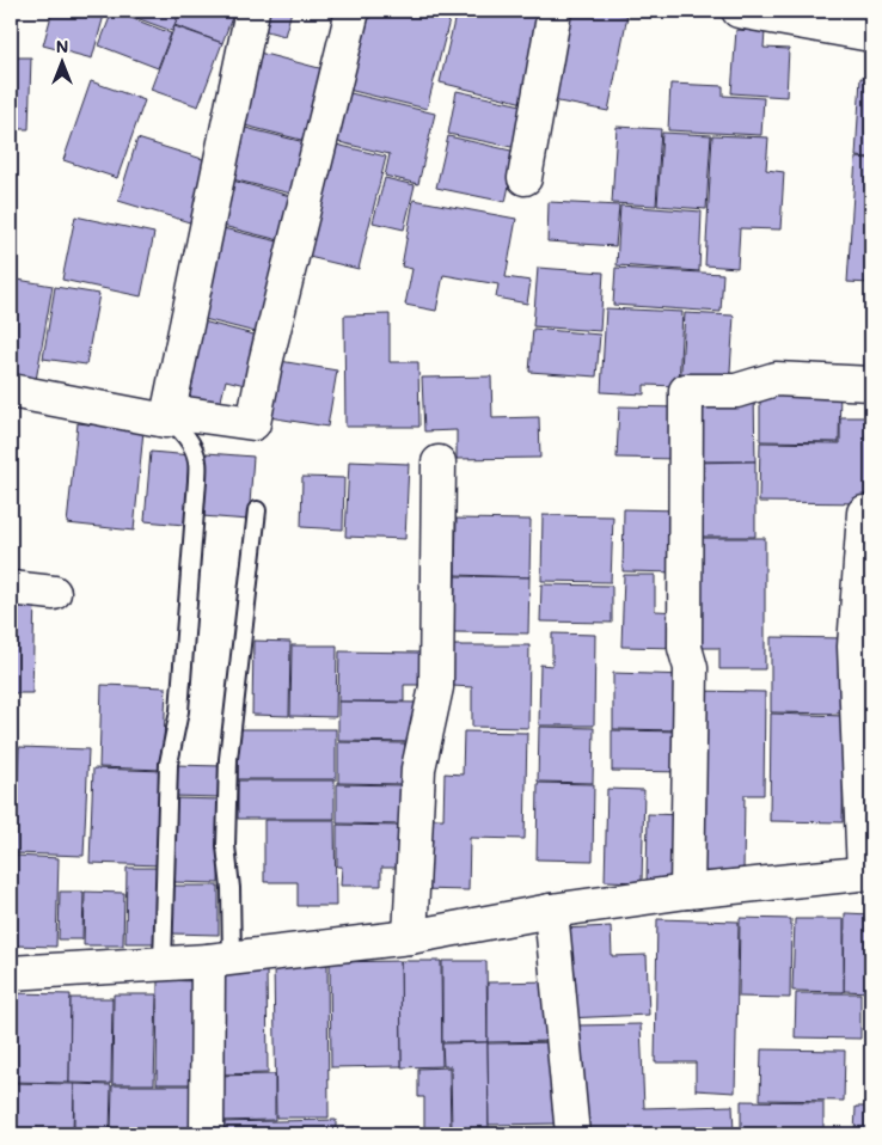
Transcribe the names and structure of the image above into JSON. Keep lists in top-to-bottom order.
{
  "north": "top"
}
